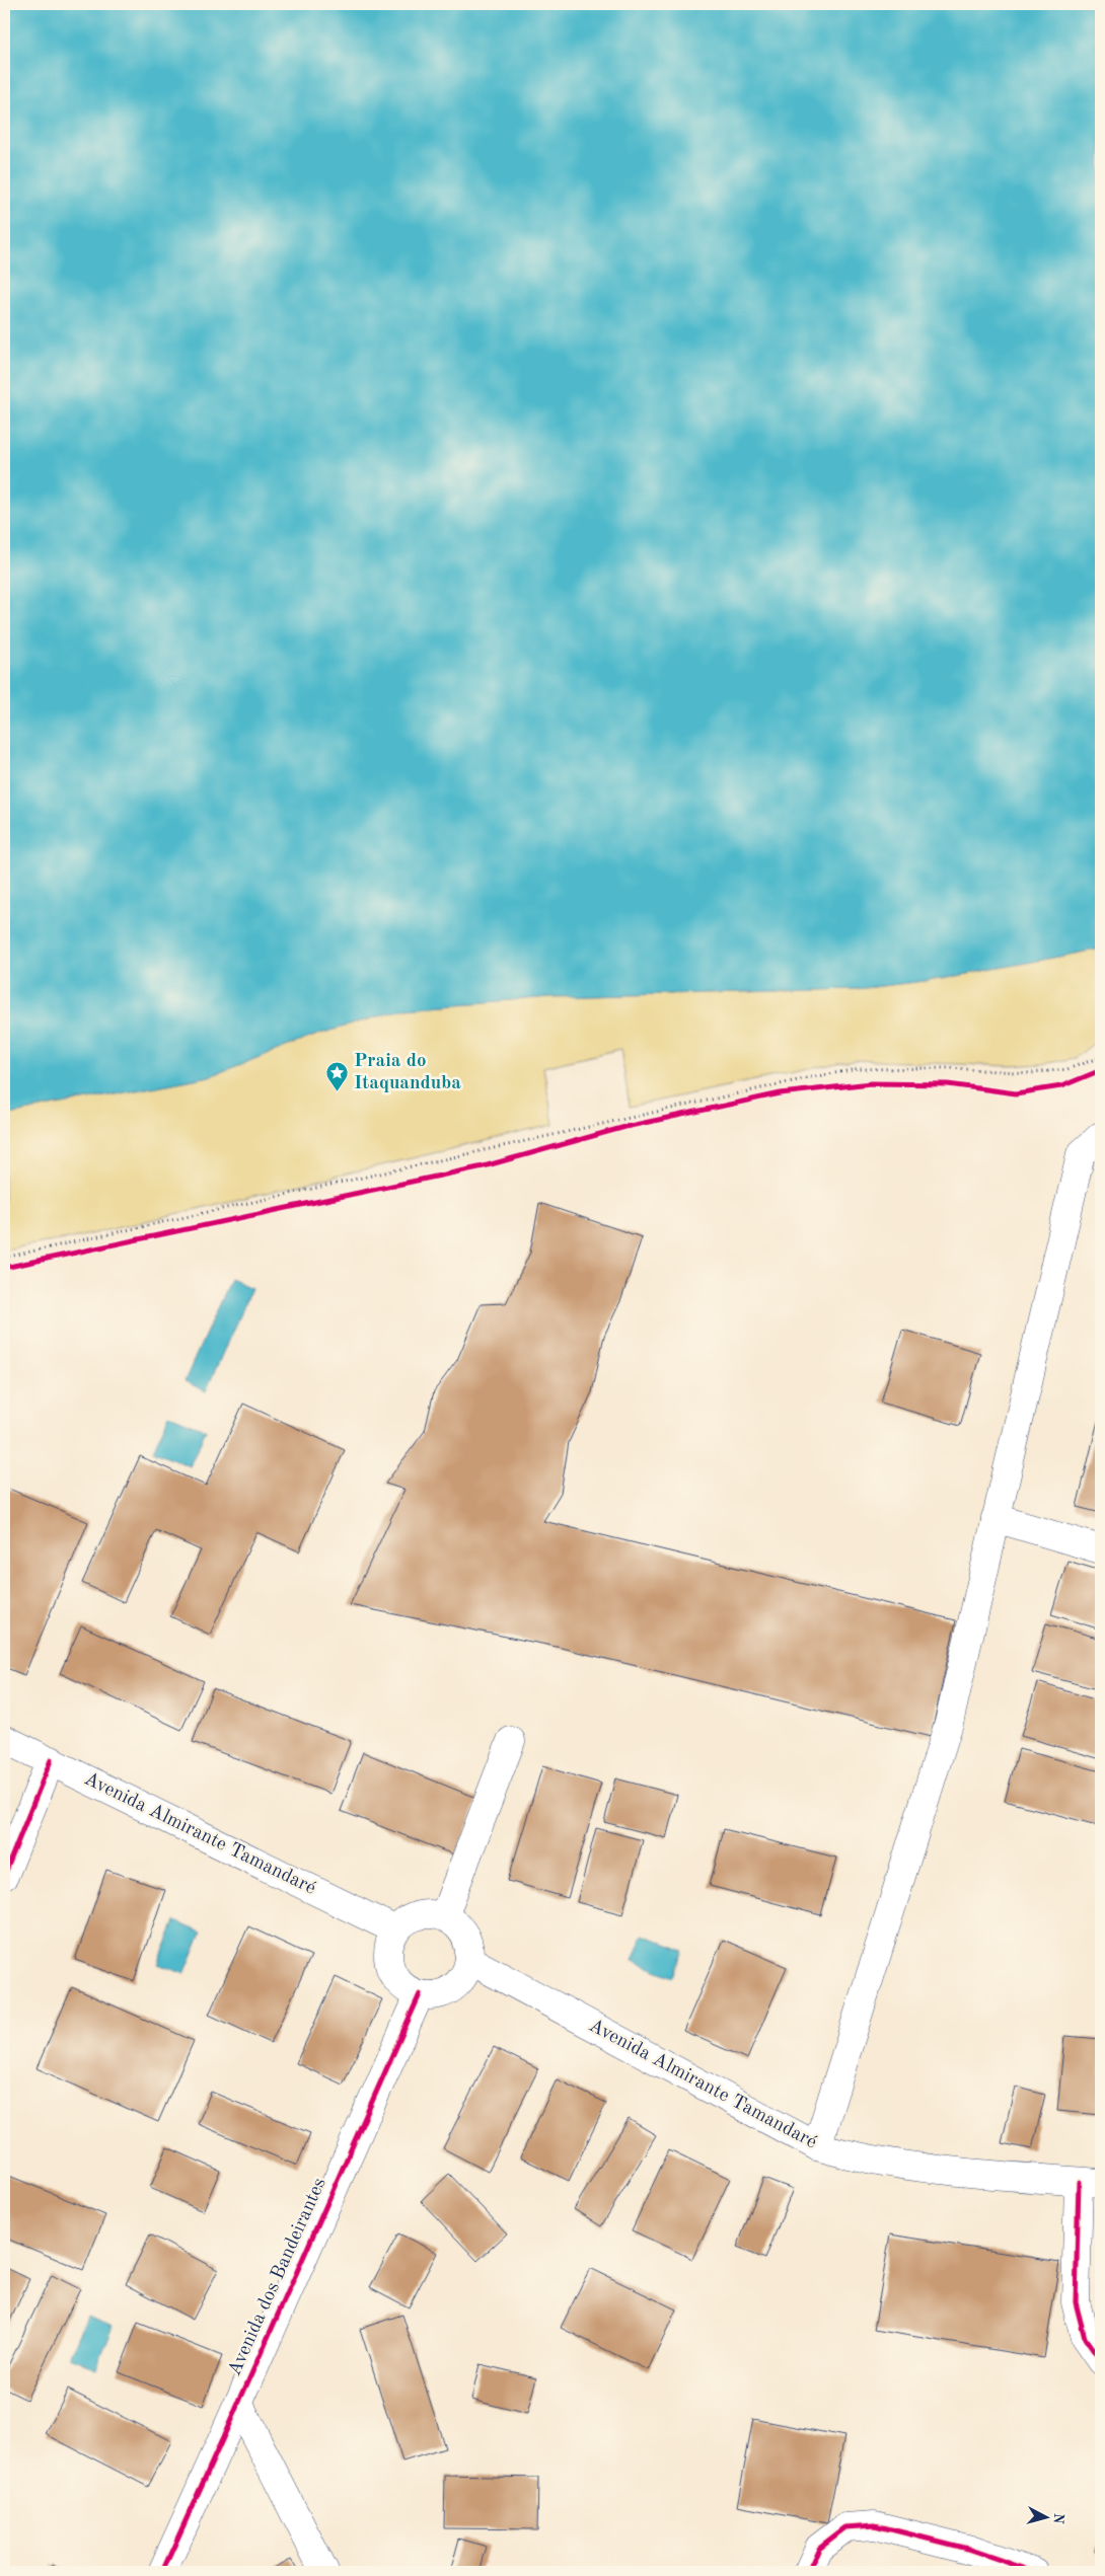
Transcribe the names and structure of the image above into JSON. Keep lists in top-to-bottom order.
{
  "streets": {
    "street": ["Avenida Almirante Tamandaré", "Avenida dos Bandeirantes"]
  },
  "crossings": [
    ["Avenida Almirante Tamandaré", "Avenida dos Bandeirantes"]
  ],
  "places": {
    "place": ["Praia do Itaquanduba"]
  },
  "north": "right"
}
